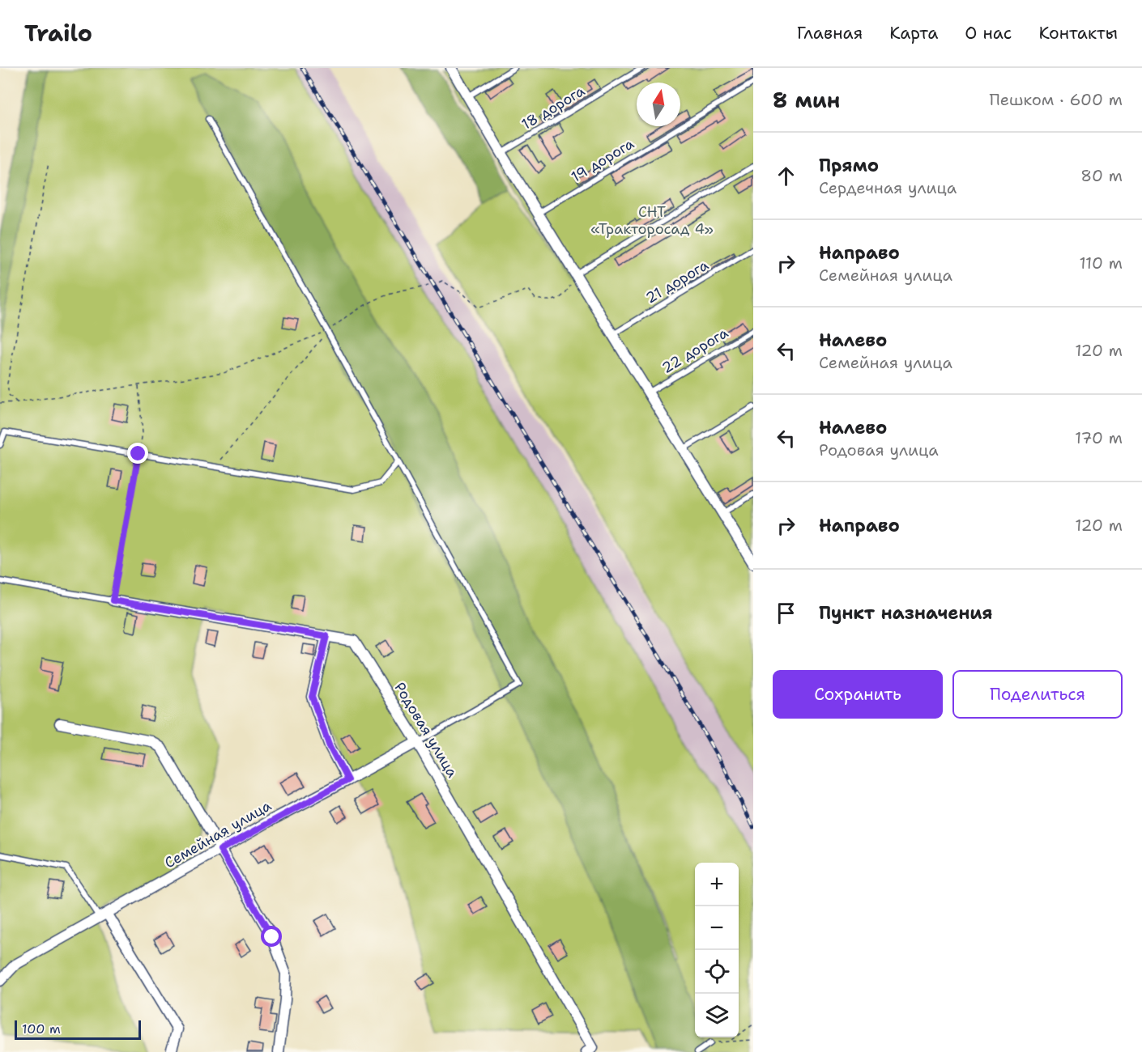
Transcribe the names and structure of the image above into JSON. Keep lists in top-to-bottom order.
{
  "streets": {
    "street": ["Родовая улица", "Семейная улица"],
    "lane": [
      "18 дорога",
      "19 дорога",
      "21 дорога",
      "22 дорога"
    ]
  },
  "crossings": [
    ["Родовая улица", "Семейная улица"]
  ],
  "parks": ["СНТ «Тракторосад 4»"],
  "scale_bar": "100 m",
  "north": "top",
  "page": {
    "header": "Trailo",
    "nav": [
      "Главная",
      "Карта",
      "О нас",
      "Контакты"
    ],
    "heading": ["8 мин", "Пешком · 600 m"],
    "list": [
      ["Прямо", "Сердечная улица", "80 m"],
      ["Направо", "Семейная улица", "110 m"],
      ["Налево", "Семейная улица", "120 m"],
      ["Налево", "Родовая улица", "170 m"],
      ["Направо", "120 m"],
      "Пункт назначения"
    ],
    "buttons": ["Сохранить", "Поделиться"],
    "map_buttons": ["+", "−"],
    "scale": "100 m"
  }
}
